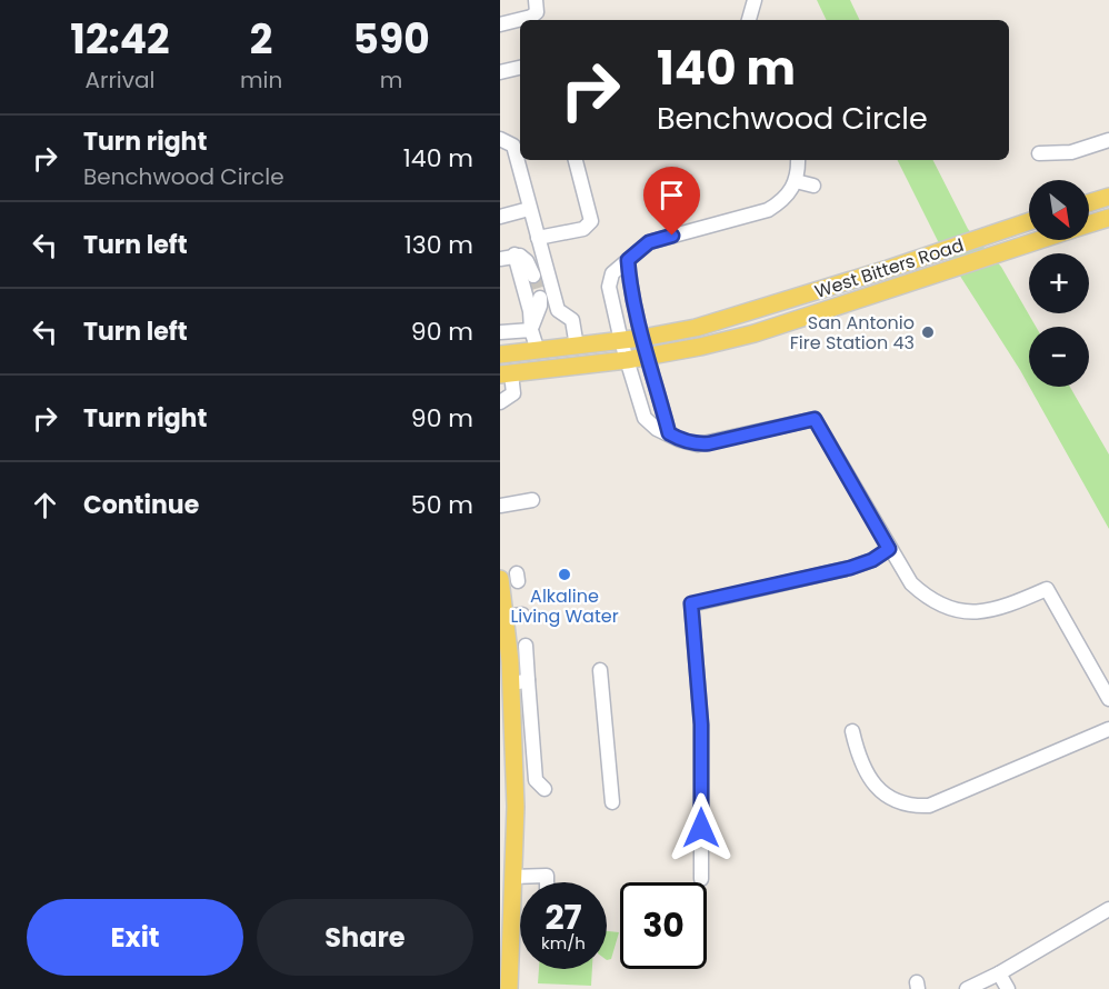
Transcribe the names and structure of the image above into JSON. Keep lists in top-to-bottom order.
{
  "streets": {
    "main road": ["West Bitters Road"]
  },
  "places": ["San Antonio Fire Station 43", "Alkaline Living Water"],
  "north": "bottom right",
  "page": {
    "eta": [
      "12:42",
      "Arrival",
      "2",
      "min",
      "590",
      "m"
    ],
    "turn": ["140 m", "Benchwood Circle"],
    "list": [
      {
        "name": "Turn right",
        "note": "Benchwood Circle",
        "value": "140 m"
      },
      {
        "name": "Turn left",
        "value": "130 m"
      },
      {
        "name": "Turn left",
        "value": "90 m"
      },
      {
        "name": "Turn right",
        "value": "90 m"
      },
      {
        "name": "Continue",
        "value": "50 m"
      }
    ],
    "map_buttons": ["+", "−"],
    "speed": "27 km/h",
    "limit": "30",
    "buttons": ["Exit", "Share"]
  }
}
